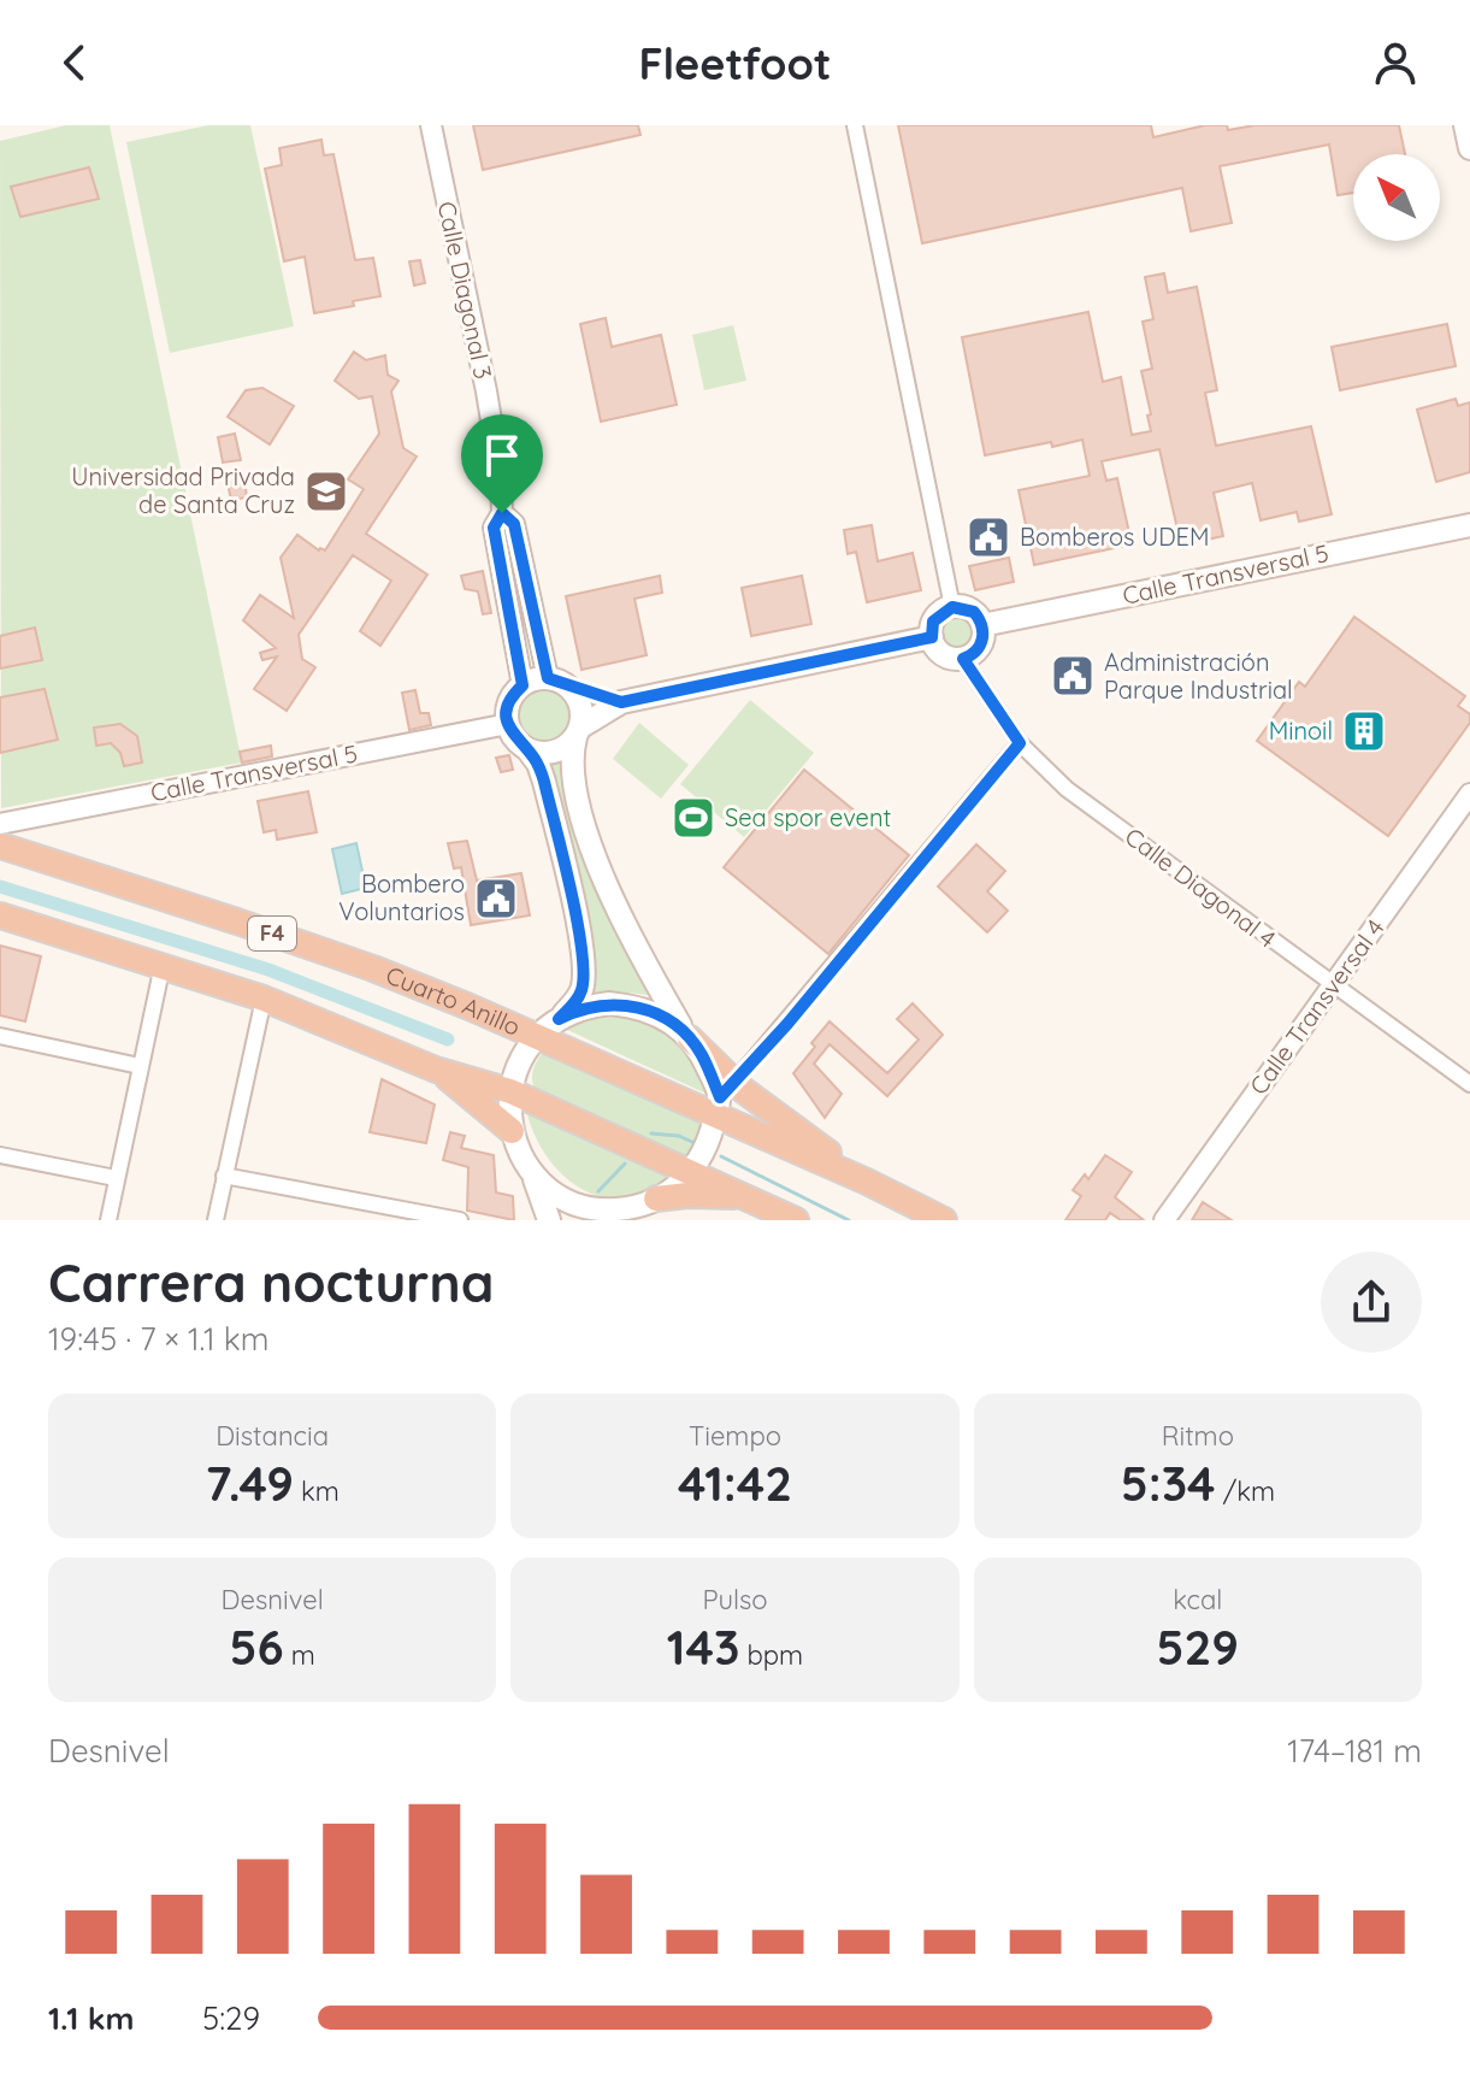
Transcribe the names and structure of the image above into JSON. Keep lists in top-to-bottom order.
{
  "streets": {
    "highway": ["F4", "Cuarto Anillo"],
    "main road": ["Calle Transversal 5"],
    "street": ["Calle Diagonal 3", "Calle Diagonal 4", "Calle Transversal 4"]
  },
  "crossings": [
    ["Calle Diagonal 3", "Calle Transversal 5"],
    ["Calle Transversal 5", "Calle Diagonal 4"],
    ["Calle Diagonal 4", "Calle Transversal 4"]
  ],
  "places": {
    "school or university": ["Universidad Privada de Santa Cruz"],
    "public building": ["Bomberos UDEM", "Administración Parque Industrial", "Bombero Voluntarios"],
    "building": ["Minoil"],
    "sports": ["Sea spor event"]
  },
  "north": "top left",
  "page": {
    "header": "Fleetfoot",
    "heading": ["Carrera nocturna", "19:45 · 7 × 1.1 km"],
    "stats": [
      ["Distancia", "7.49 km"],
      ["Tiempo", "41:42"],
      ["Ritmo", "5:34 /km"],
      ["Desnivel", "56 m"],
      ["Pulso", "143 bpm"],
      ["kcal", "529"]
    ],
    "chart": ["Desnivel", "174–181 m"],
    "list": [
      {
        "name": "1.1 km",
        "note": "5:29"
      }
    ]
  }
}
